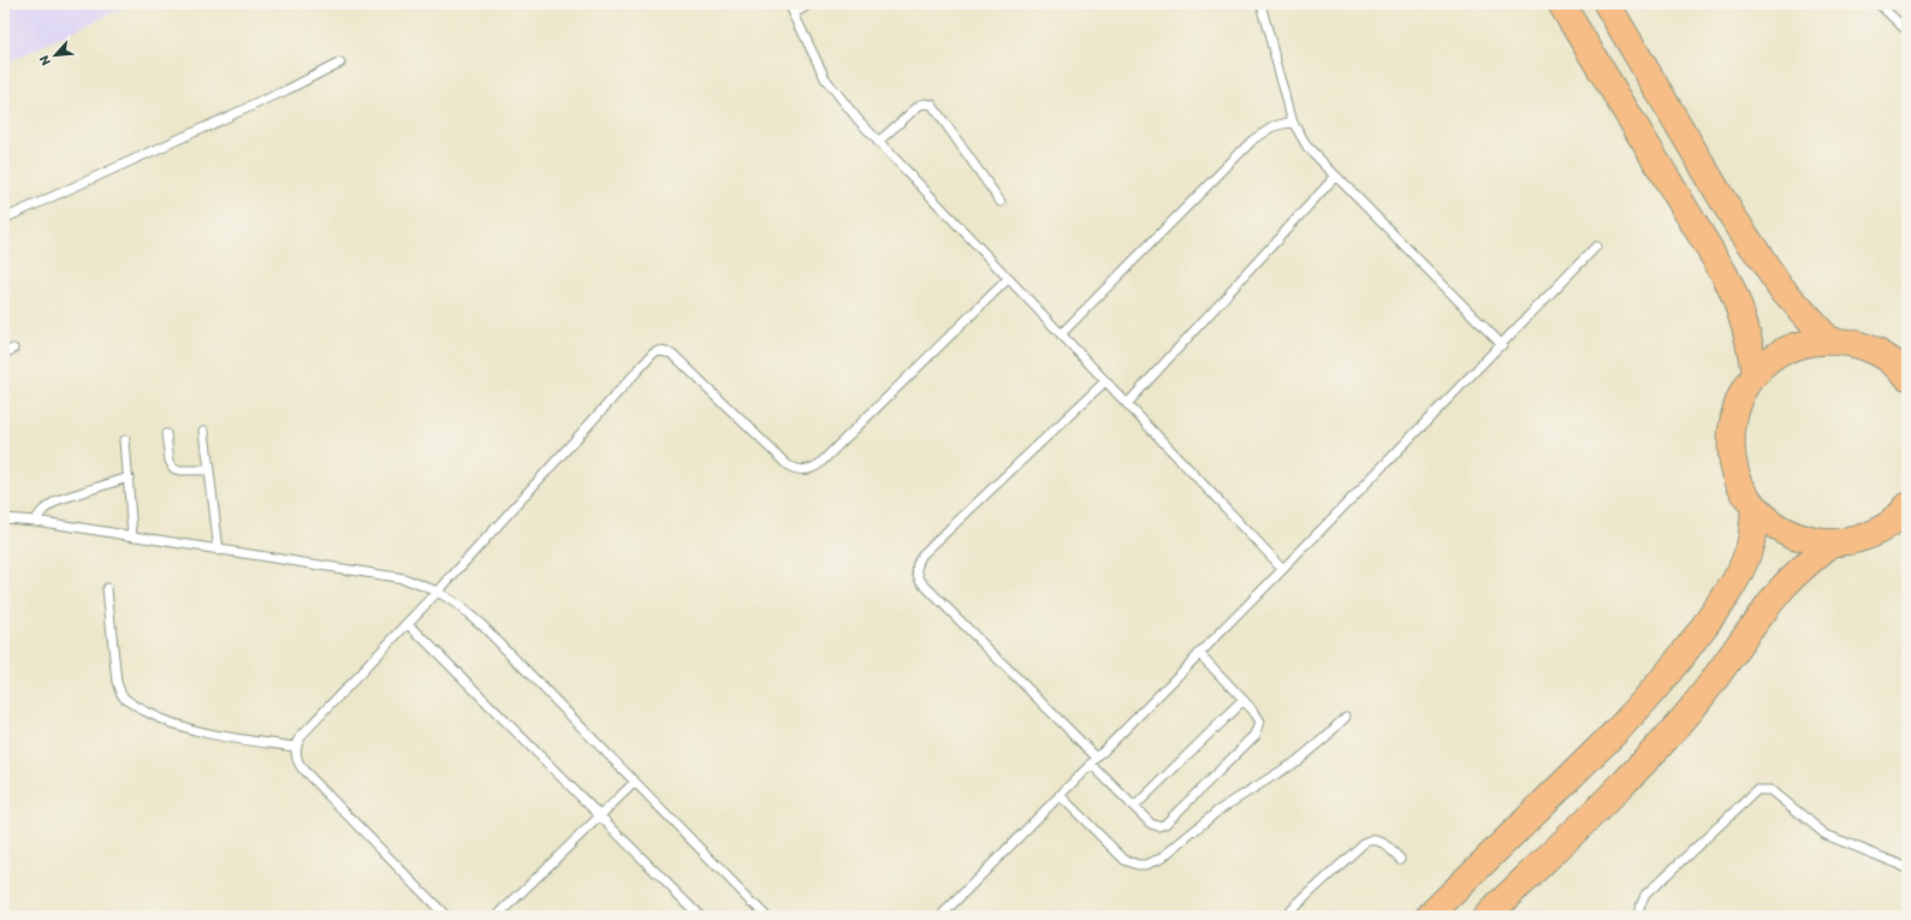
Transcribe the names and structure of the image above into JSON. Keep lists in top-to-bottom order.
{
  "north": "bottom left"
}
